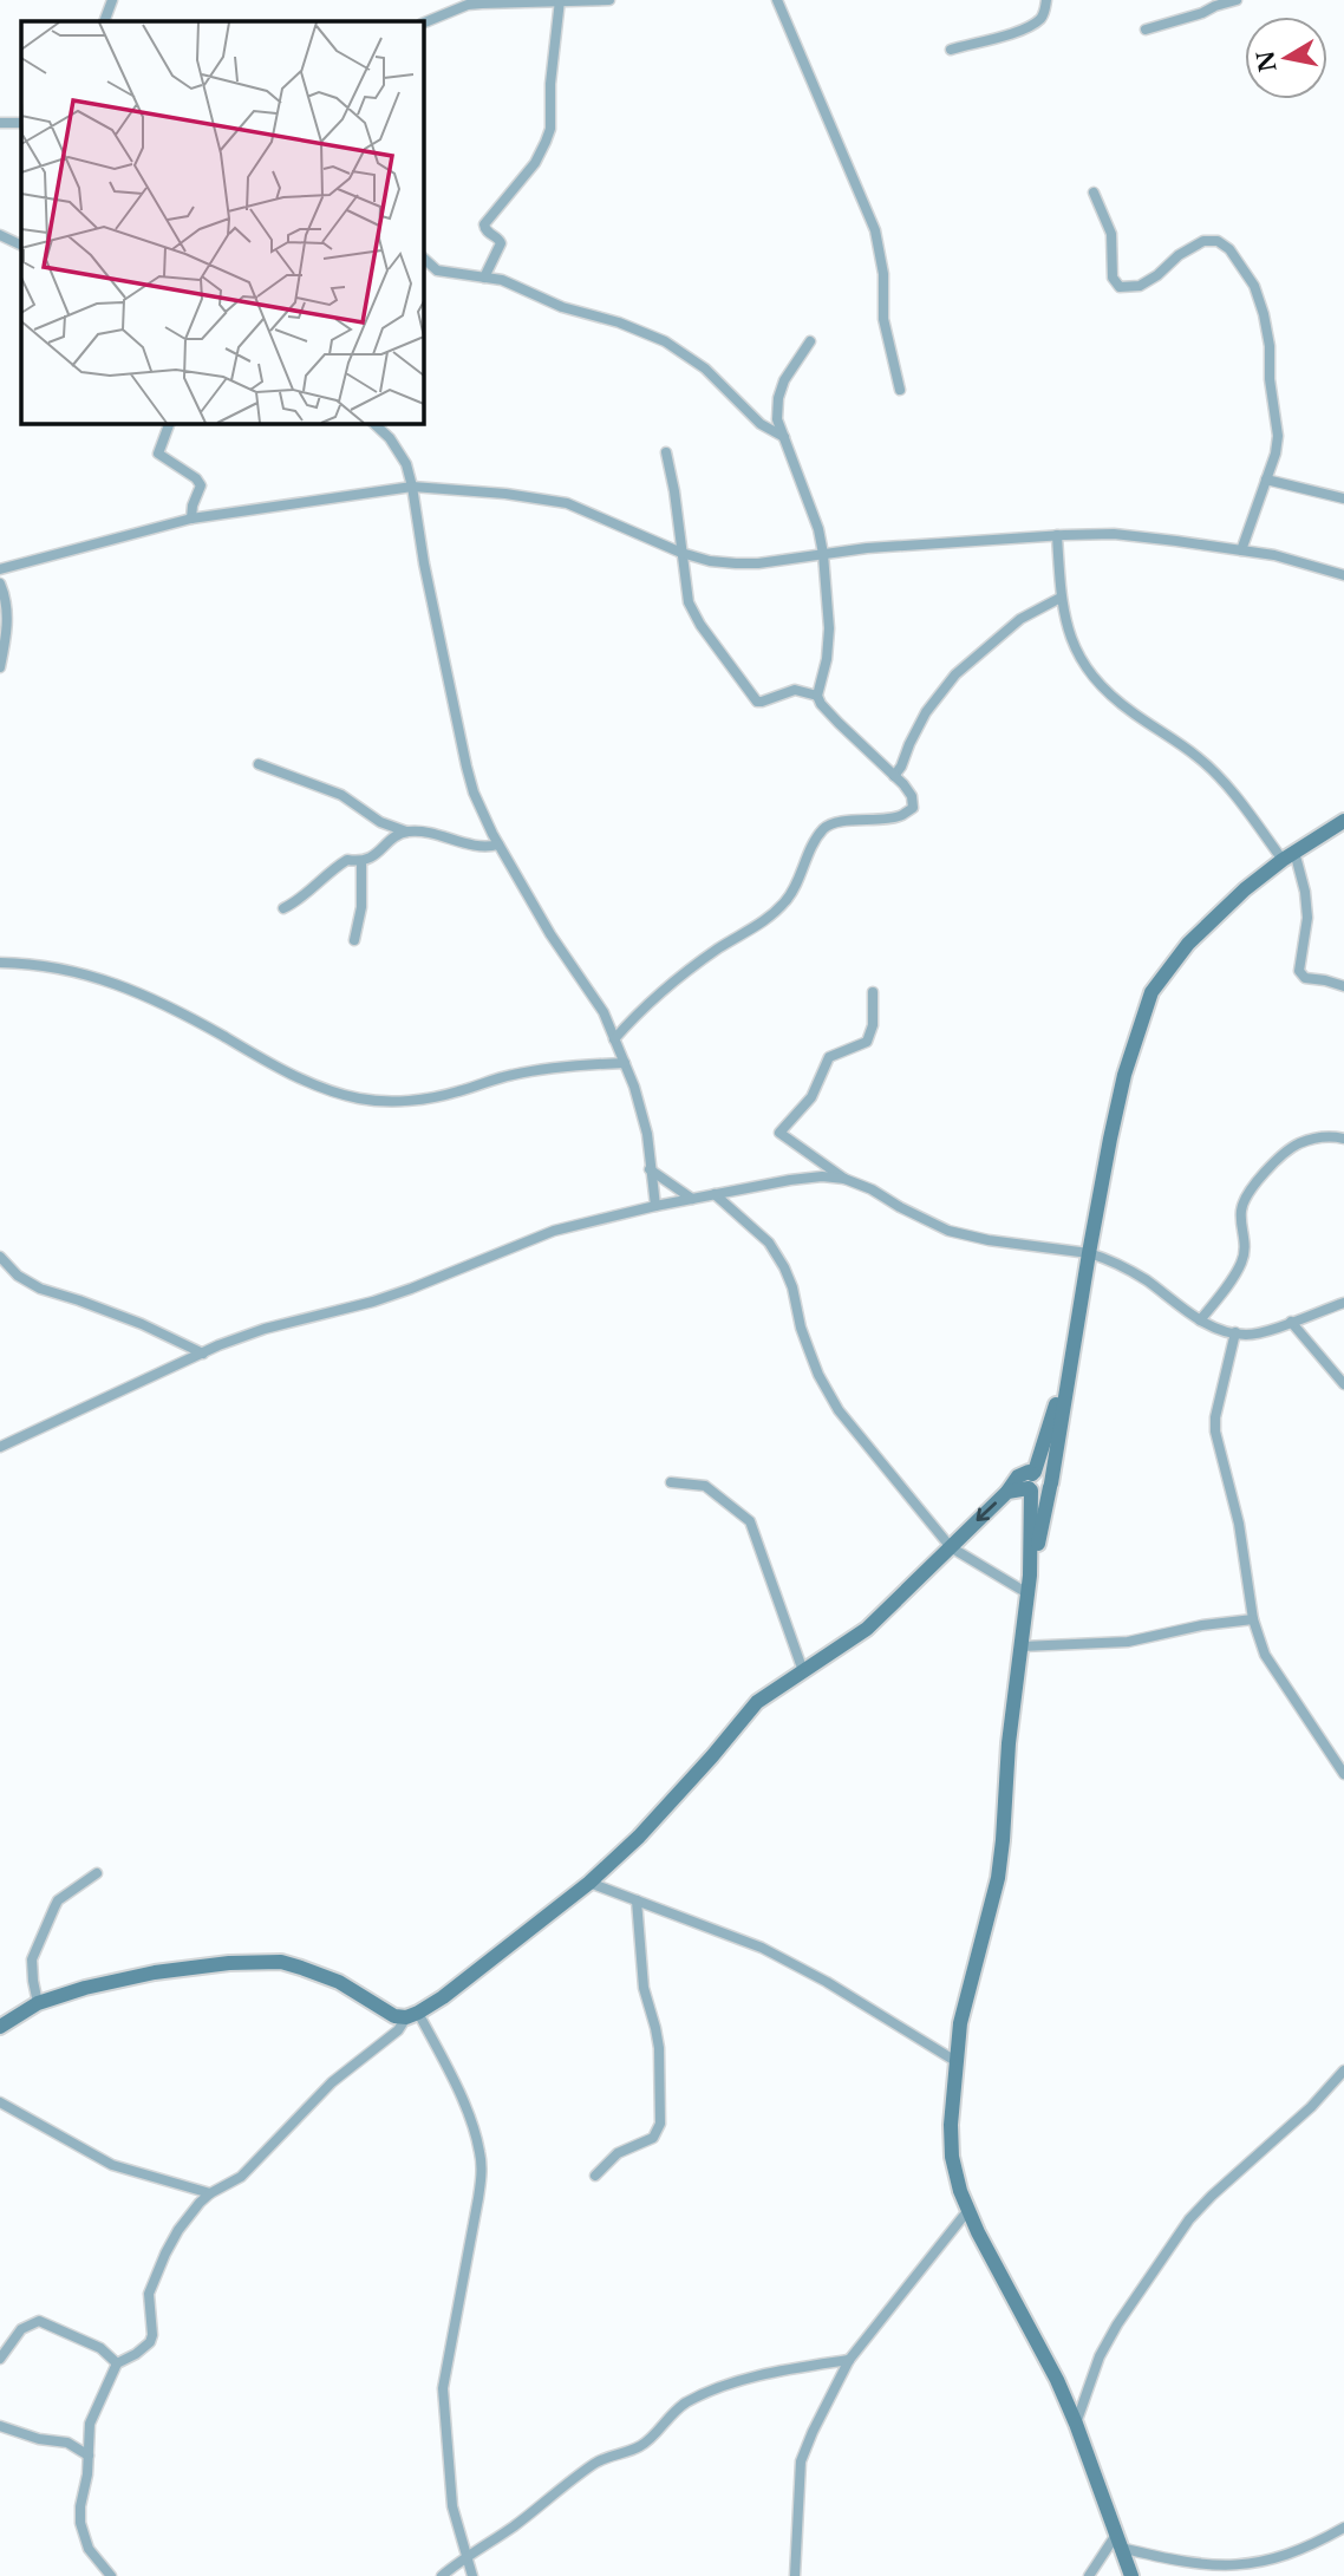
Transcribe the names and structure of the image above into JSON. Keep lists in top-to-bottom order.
{
  "north": "left"
}
